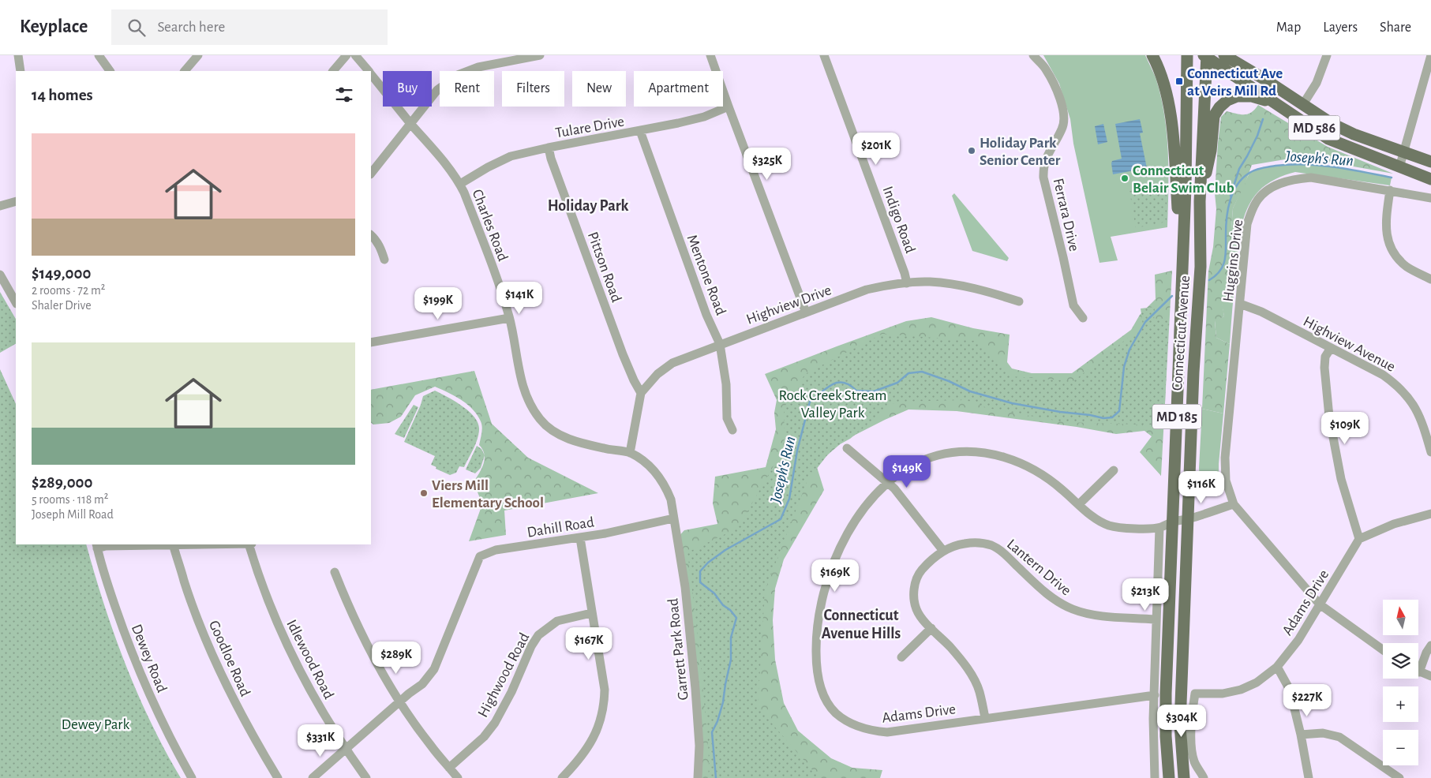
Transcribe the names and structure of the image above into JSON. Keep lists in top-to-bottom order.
{
  "streets": {
    "main road": ["MD 586", "Connecticut Avenue", "MD 185"],
    "street": [
      "Tulare Drive",
      "Ferrara Drive",
      "Indigo Road",
      "Charles Road",
      "Huggins Drive",
      "Pittson Road",
      "Mentone Road",
      "Highview Drive",
      "Highview Avenue",
      "Dahill Road",
      "Lantern Drive",
      "Adams Drive",
      "Garrett Park Road",
      "Dewey Road",
      "Goodloe Road",
      "Idlewood Road",
      "Highwood Road"
    ]
  },
  "crossings": [
    ["Tulare Drive", "Charles Road"],
    ["Tulare Drive", "Pittson Road"],
    ["Tulare Drive", "Mentone Road"],
    ["MD 586", "Connecticut Avenue"],
    ["Indigo Road", "Highview Drive"],
    ["Charles Road", "Dahill Road"],
    ["Charles Road", "Garrett Park Road"],
    ["Huggins Drive", "Highview Avenue"],
    ["Huggins Drive", "Adams Drive"],
    ["Pittson Road", "Highview Drive"],
    ["Mentone Road", "Highview Drive"],
    ["Connecticut Avenue", "Adams Drive"],
    ["Dahill Road", "Garrett Park Road"],
    ["Lantern Drive", "Adams Drive"]
  ],
  "districts": ["Holiday Park", "Connecticut Avenue Hills"],
  "water": ["Joseph's Run"],
  "parks": ["Rock Creek Stream Valley Park", "Dewey Park"],
  "places": {
    "transit": ["Connecticut Ave at Veirs Mill Rd"],
    "other": ["Holiday Park Senior Center", "Connecticut Belair Swim Club", "Viers Mill Elementary School"]
  },
  "north": "top",
  "page": {
    "header": "Keyplace",
    "search": "Search here",
    "nav": ["Map", "Layers", "Share"],
    "chip": [
      "Buy",
      "Rent",
      "Filters",
      "New",
      "Apartment"
    ],
    "heading": "14 homes",
    "list": [
      {
        "name": "$149,000",
        "note": "2 rooms · 72 m² · Shaler Drive"
      },
      {
        "name": "$289,000",
        "note": "5 rooms · 118 m² · Joseph Mill Road"
      }
    ],
    "price": [
      "$201K",
      "$325K",
      "$141K",
      "$199K",
      "$109K",
      "$149K",
      "$116K",
      "$169K",
      "$213K",
      "$167K",
      "$289K",
      "$227K",
      "$304K",
      "$331K"
    ],
    "map_buttons": ["+", "−"]
  }
}
